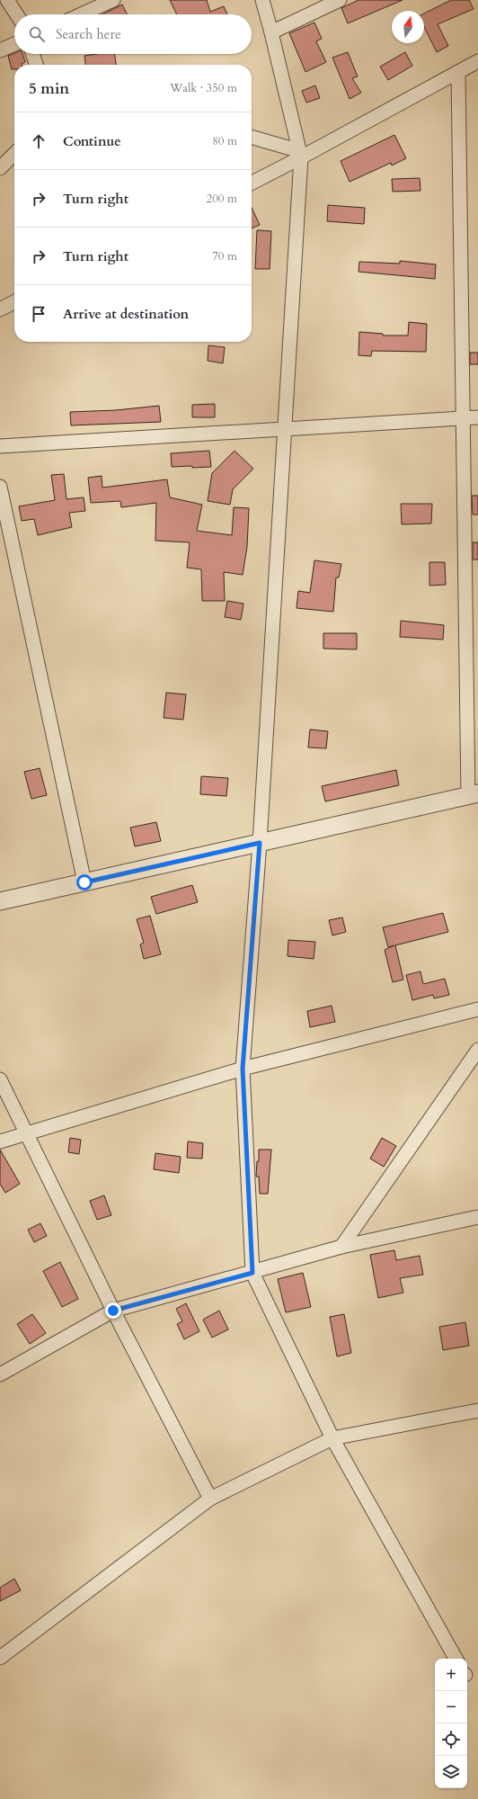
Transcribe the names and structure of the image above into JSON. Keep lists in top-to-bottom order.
{
  "north": "top",
  "page": {
    "search": "Search here",
    "heading": ["5 min", "Walk · 350 m"],
    "list": [
      ["Continue", "80 m"],
      ["Turn right", "200 m"],
      ["Turn right", "70 m"],
      "Arrive at destination"
    ],
    "map_buttons": ["+", "−"]
  }
}
